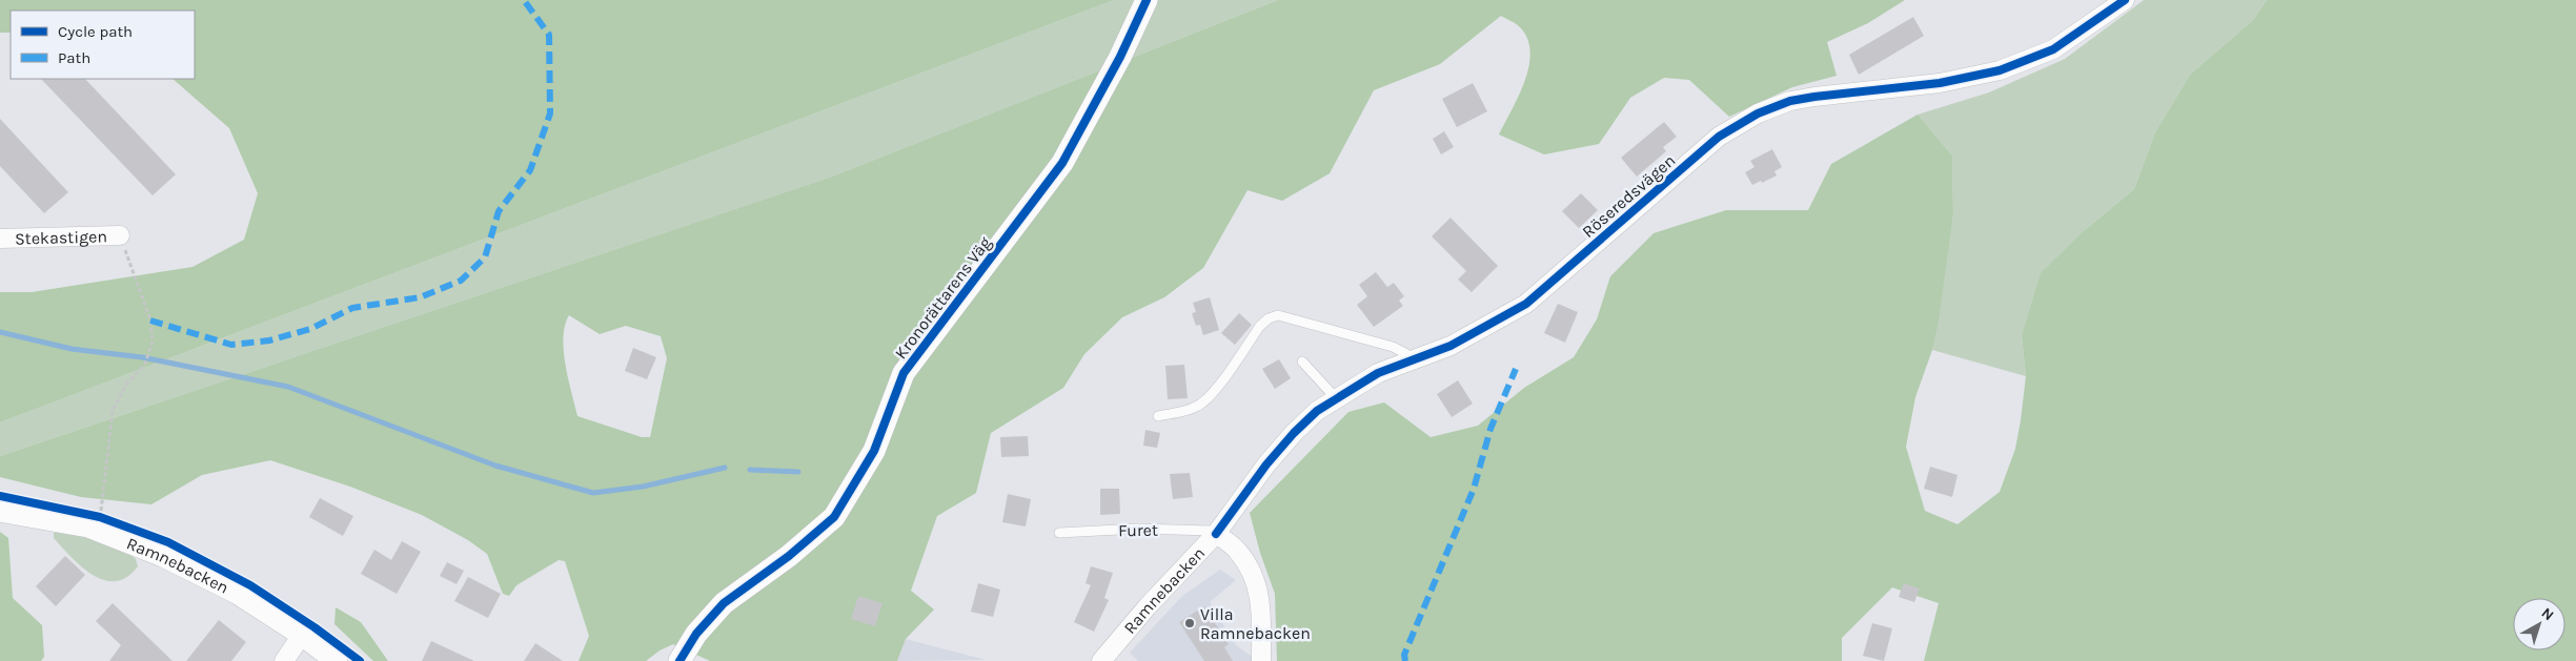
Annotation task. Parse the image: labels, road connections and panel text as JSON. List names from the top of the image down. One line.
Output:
{"streets":{"street":["Röseredsvägen","Stekastigen","Kronorättarens Väg","Ramnebacken"],"lane":["Furet"]},"crossings":[["Röseredsvägen","Furet"],["Röseredsvägen","Ramnebacken"],["Furet","Ramnebacken"]],"places":["Villa Ramnebacken"],"legend":["Cycle path","Path"],"north":"top right"}
